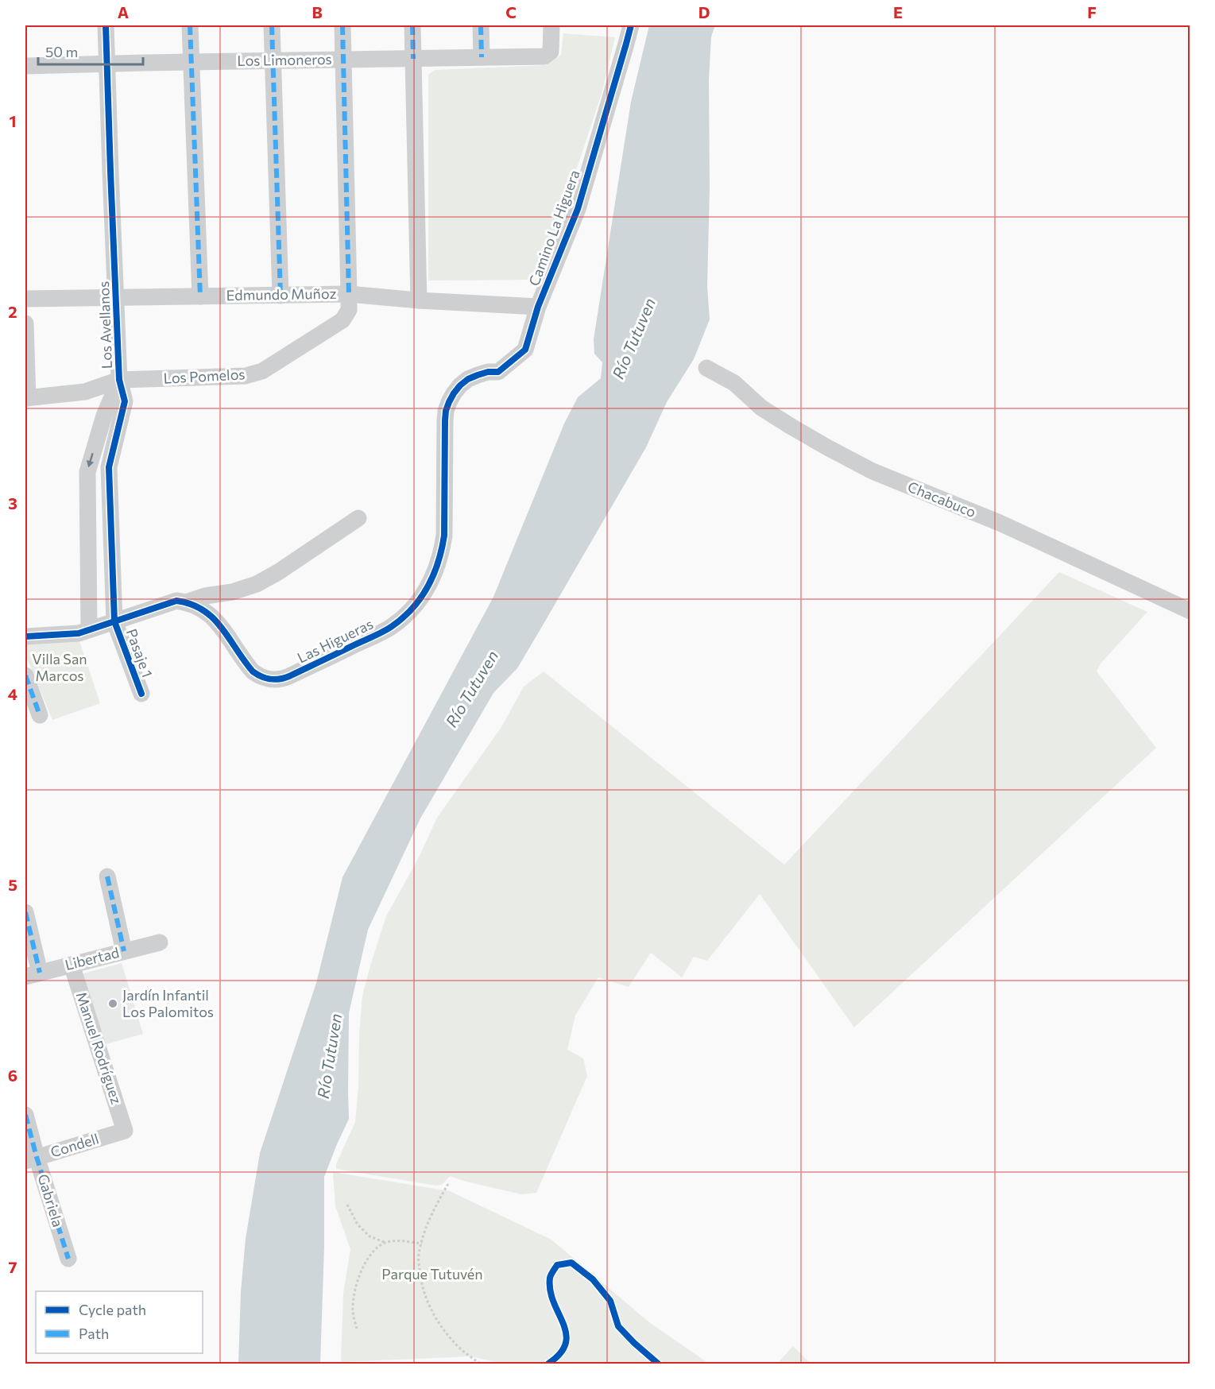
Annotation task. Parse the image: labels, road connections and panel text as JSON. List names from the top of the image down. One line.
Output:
{"streets":{"street":["Los Limoneros","Camino La Higuera","Edmundo Muñoz","Los Avellanos","Los Pomelos","Chacabuco","Las Higueras","Pasaje 1","Libertad","Manuel Rodríguez","Condell","Gabriela"]},"crossings":[["Los Limoneros","Los Avellanos"],["Los Limoneros","Los Pomelos"],["Camino La Higuera","Edmundo Muñoz"],["Camino La Higuera","Las Higueras"],["Edmundo Muñoz","Los Avellanos"],["Edmundo Muñoz","Los Pomelos"],["Los Avellanos","Los Pomelos"],["Los Avellanos","Pasaje 1"],["Libertad","Manuel Rodríguez"],["Manuel Rodríguez","Condell"],["Condell","Gabriela"]],"water":["Río Tutuven"],"parks":["Villa San Marcos","Parque Tutuvén"],"places":["Jardín Infantil Los Palomitos"],"legend":["Cycle path","Path"],"scale_bar":"50 m","grid":{"columns":["A","B","C","D","E","F"],"rows":["1","2","3","4","5","6","7"]}}
